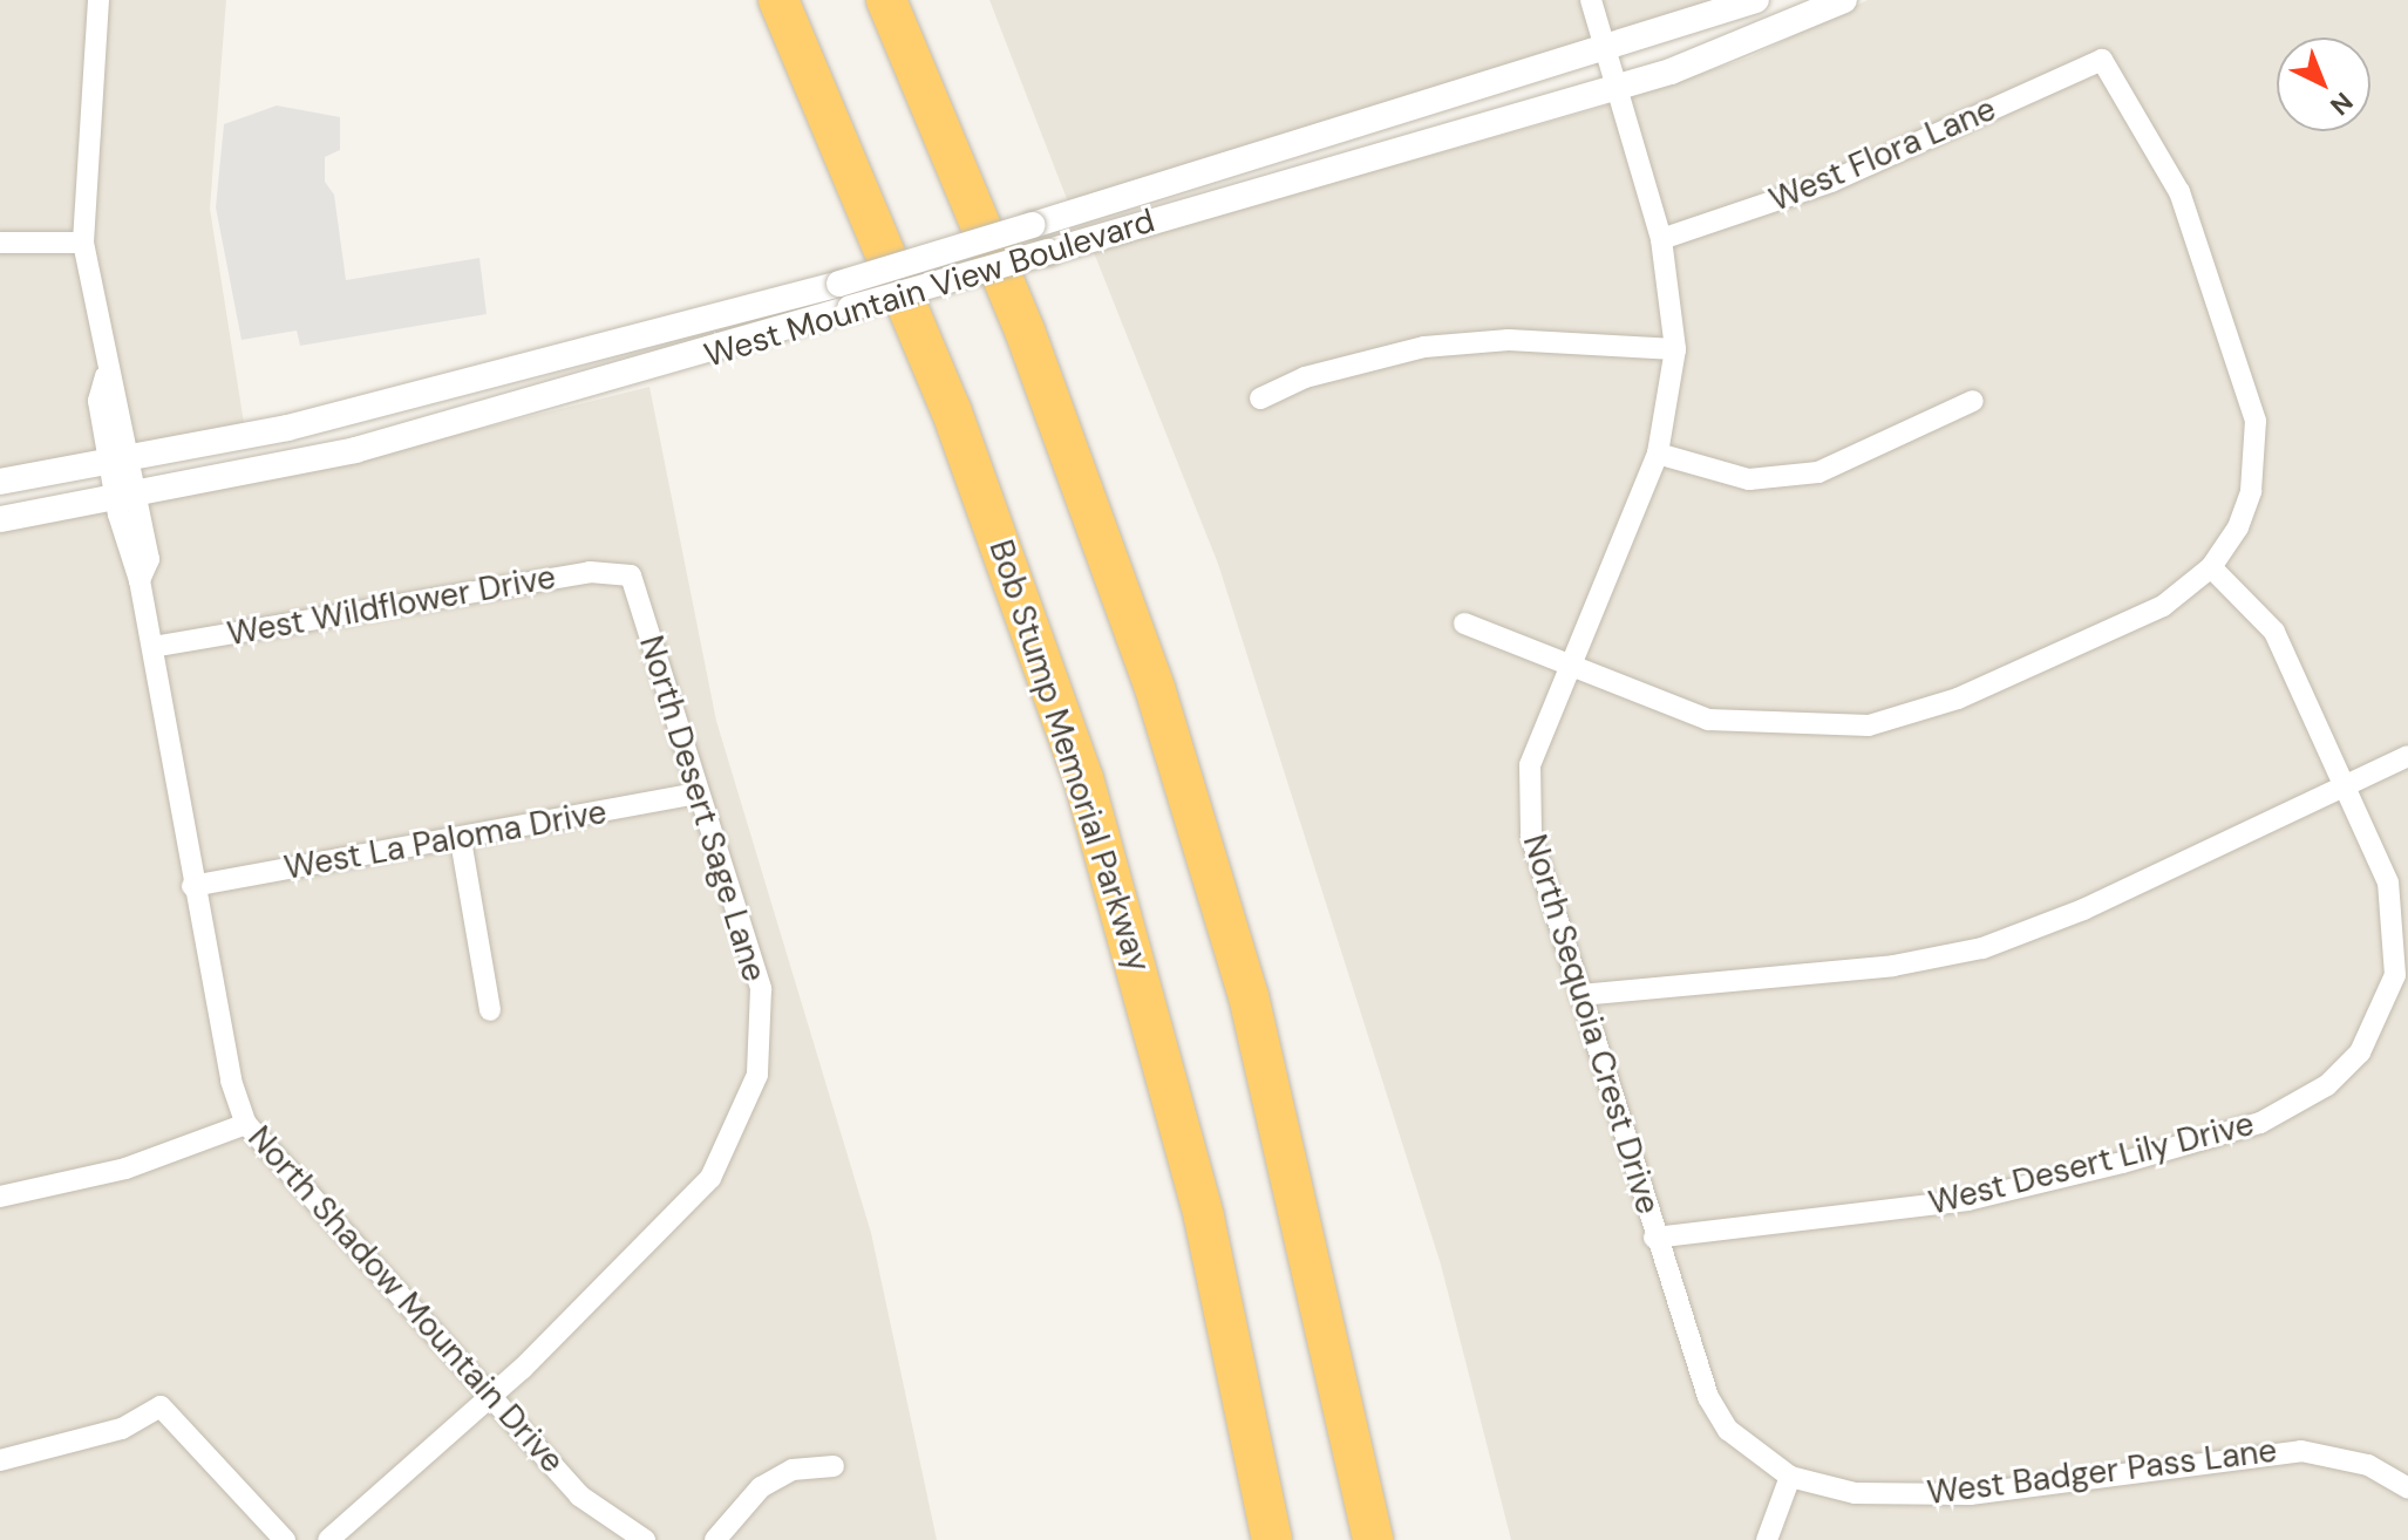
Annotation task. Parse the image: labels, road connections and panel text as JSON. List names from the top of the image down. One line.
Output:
{"streets":{"highway":["Bob Stump Memorial Parkway"],"street":["West Flora Lane","West Mountain View Boulevard","West Wildflower Drive","North Desert Sage Lane","West La Paloma Drive","North Sequoia Crest Drive","West Desert Lily Drive","North Shadow Mountain Drive","West Badger Pass Lane"]},"crossings":[["West Flora Lane","North Sequoia Crest Drive"],["West Mountain View Boulevard","North Sequoia Crest Drive"],["West Mountain View Boulevard","North Shadow Mountain Drive"],["West Wildflower Drive","North Desert Sage Lane"],["West Wildflower Drive","North Shadow Mountain Drive"],["North Desert Sage Lane","West La Paloma Drive"],["North Desert Sage Lane","North Shadow Mountain Drive"],["West La Paloma Drive","North Shadow Mountain Drive"],["North Sequoia Crest Drive","West Desert Lily Drive"],["North Sequoia Crest Drive","West Badger Pass Lane"]],"north":"bottom right"}
